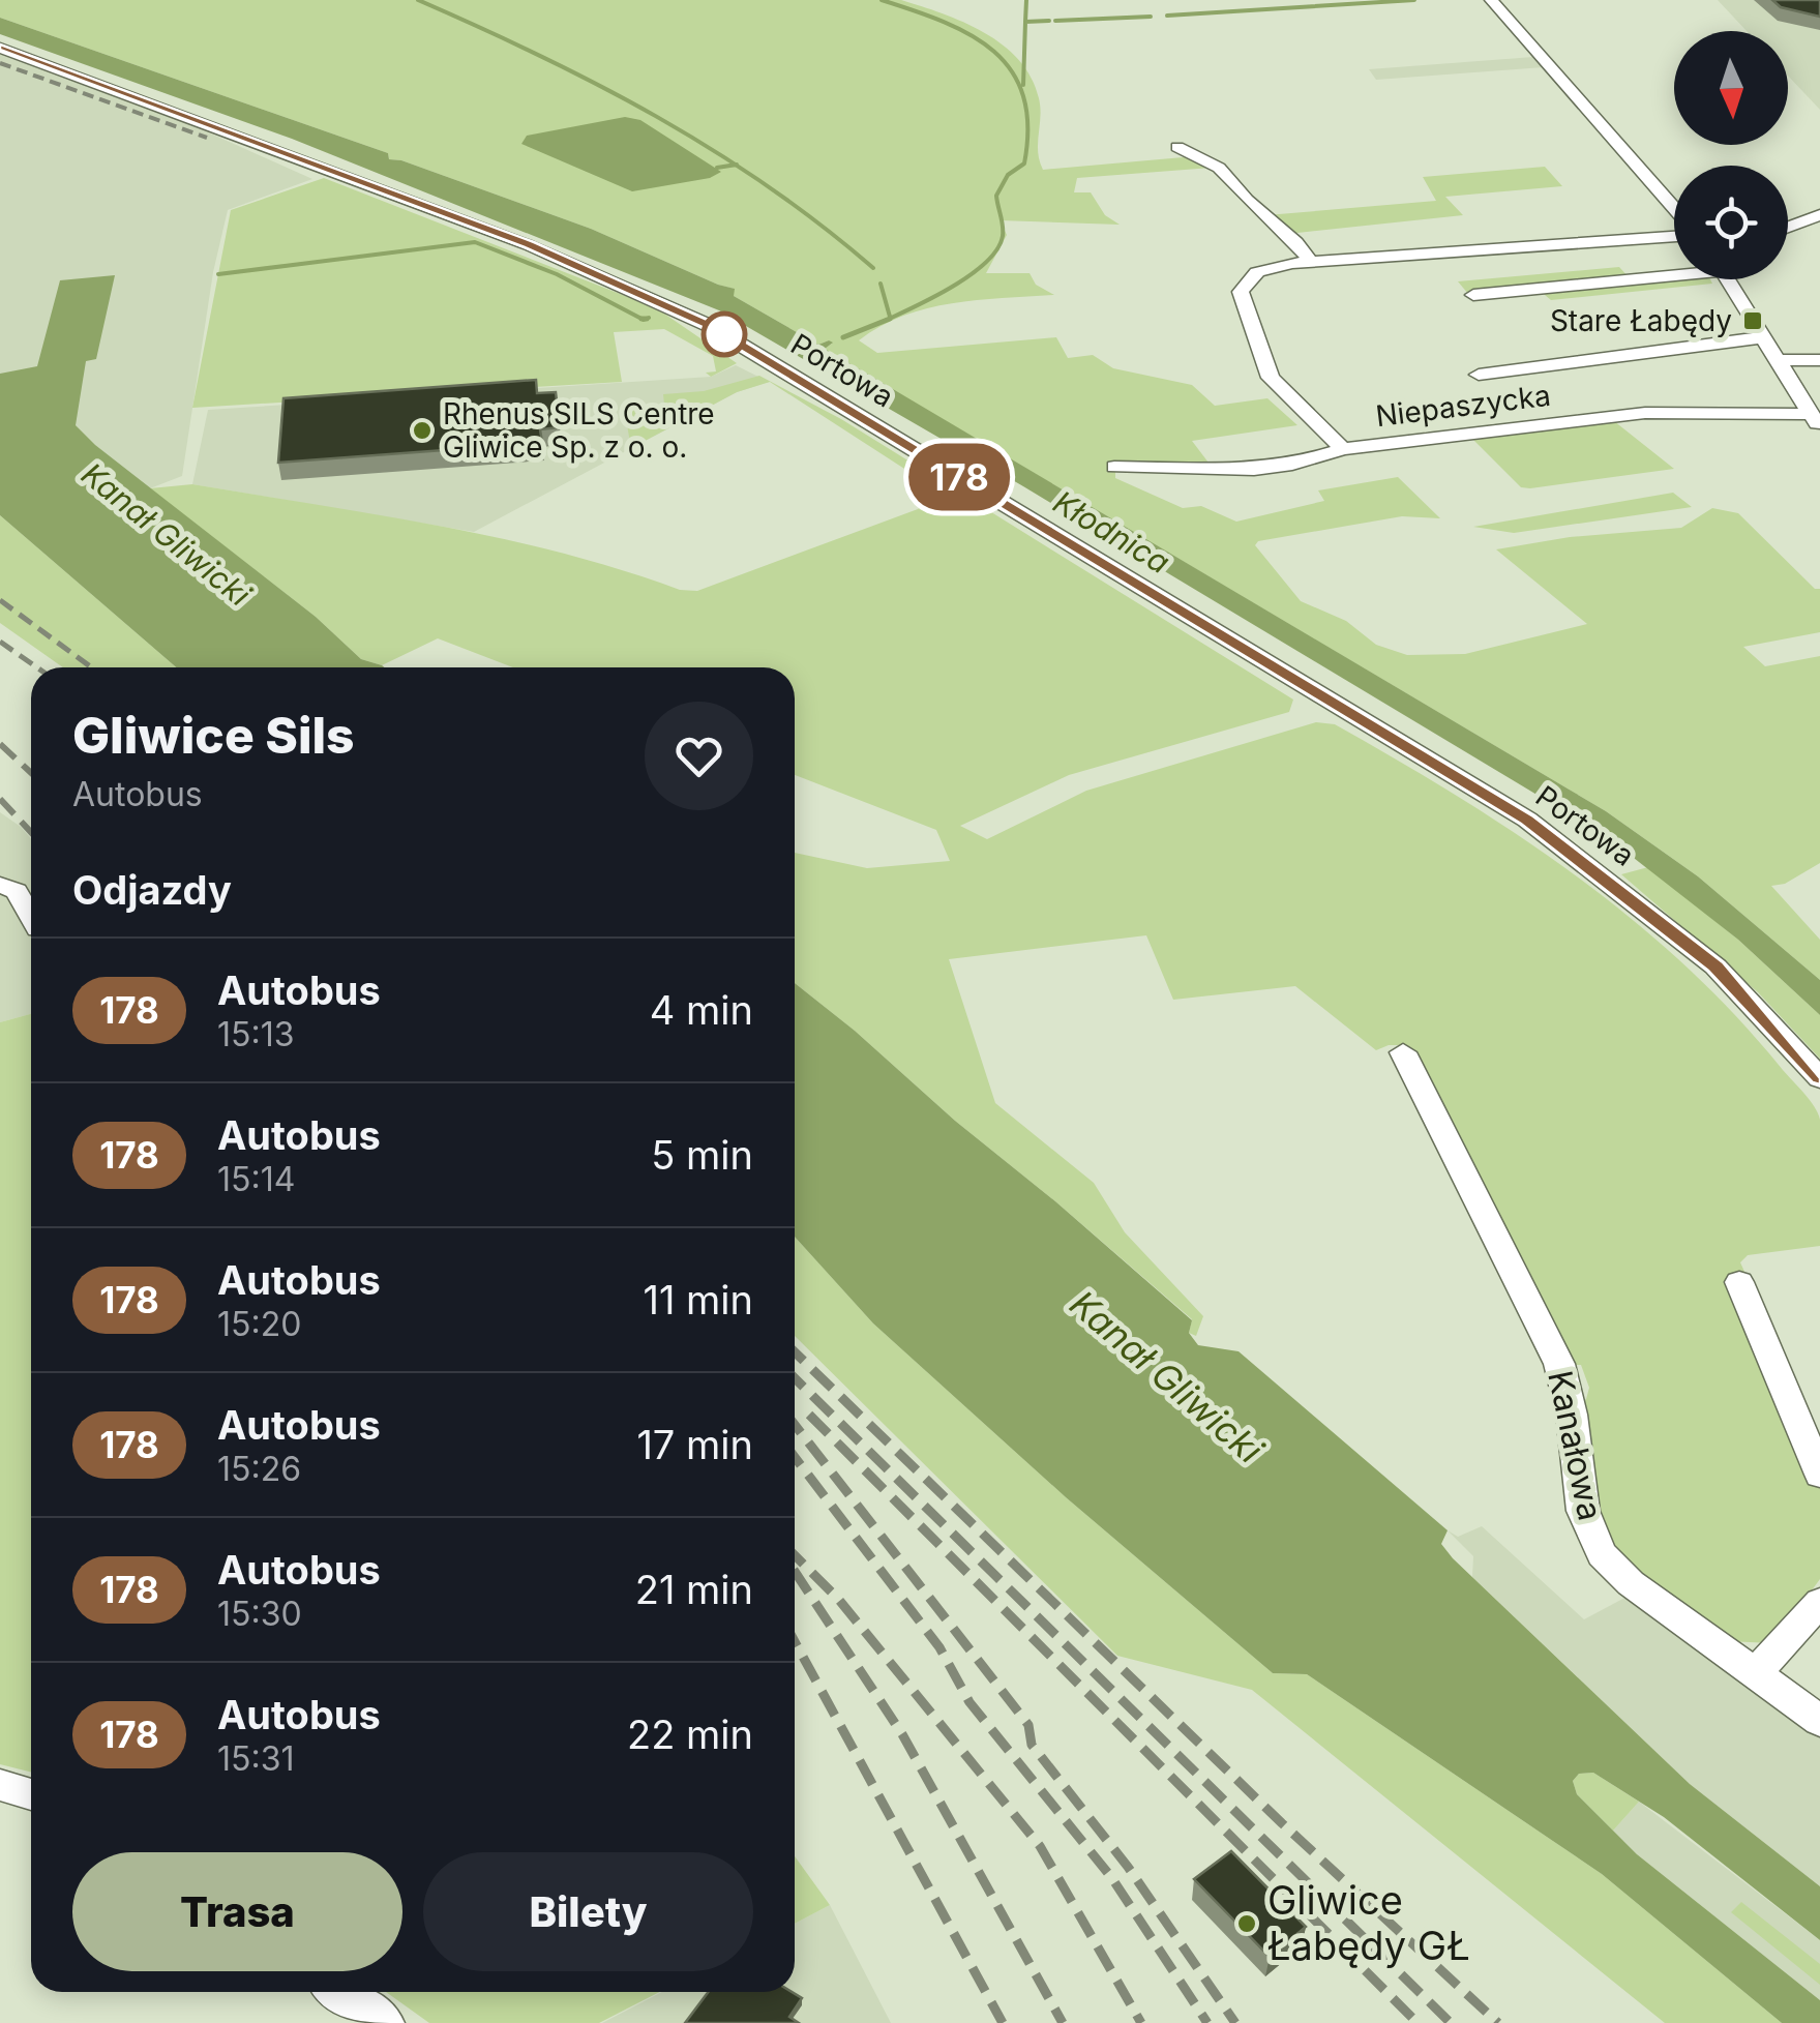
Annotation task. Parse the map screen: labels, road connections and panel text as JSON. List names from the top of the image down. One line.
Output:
{"streets":{"street":["Portowa","Niepaszycka","Kanałowa"]},"water":["Kłodnica","Kanał Gliwicki"],"places":{"transit":["Stare Łabędy"],"other":["Rhenus SILS Centre Gliwice Sp. z o. o.","Gliwice Łabędy GŁ"]},"lines":["bus line 178"],"north":"bottom","page":{"on_map":"178","heading":[["Gliwice Sils","Autobus"],"Odjazdy"],"list":[{"mark":"178","name":"Autobus","note":"15:13","value":"4 min"},{"mark":"178","name":"Autobus","note":"15:14","value":"5 min"},{"mark":"178","name":"Autobus","note":"15:20","value":"11 min"},{"mark":"178","name":"Autobus","note":"15:26","value":"17 min"},{"mark":"178","name":"Autobus","note":"15:30","value":"21 min"},{"mark":"178","name":"Autobus","note":"15:31","value":"22 min"}],"buttons":["Trasa","Bilety"]}}
